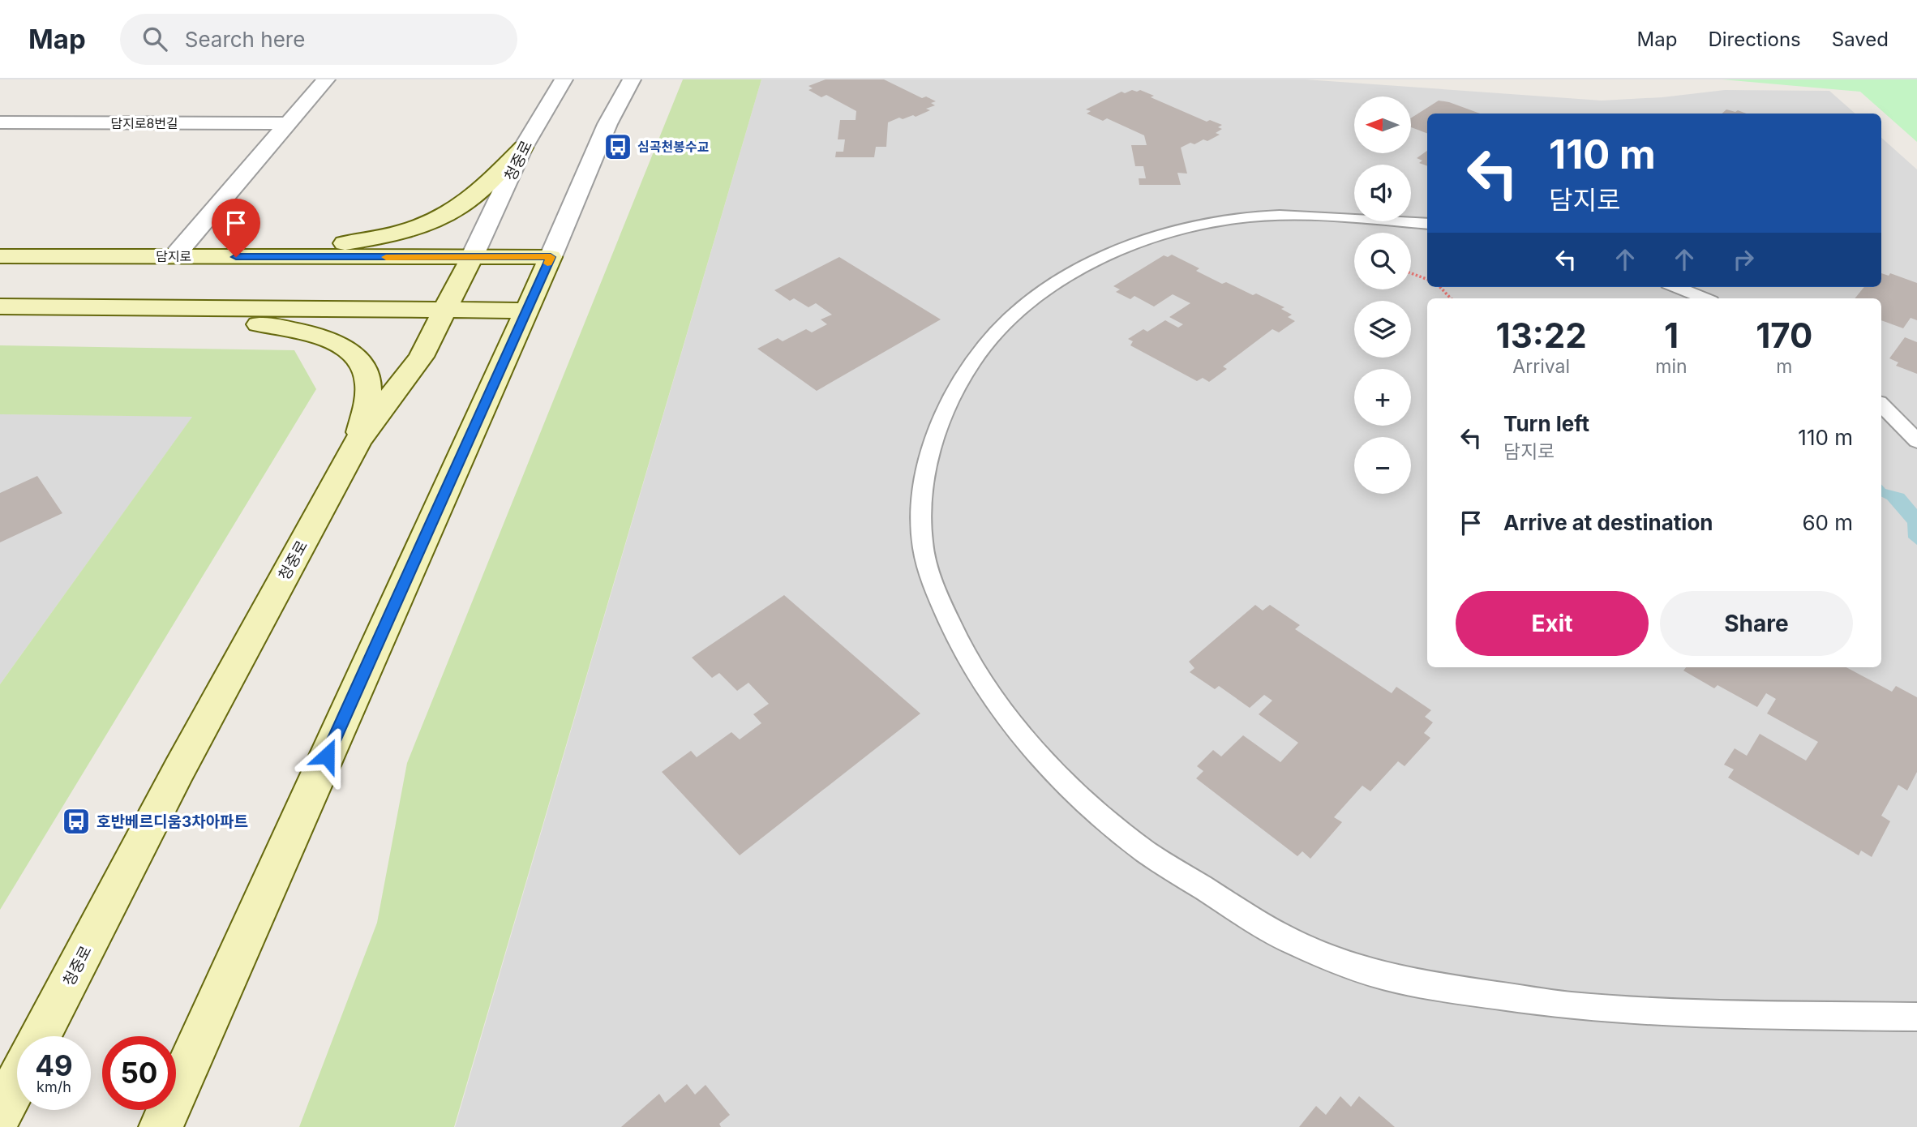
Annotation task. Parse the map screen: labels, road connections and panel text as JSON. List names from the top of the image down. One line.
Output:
{"streets":{"main road":["청중로","담지로"],"street":["담지로8번길"]},"crossings":[["청중로","담지로"]],"places":{"bus stop":["심곡천봉수교","호반베르디움3차아파트"]},"north":"left","page":{"header":"Map","search":"Search here","nav":["Map","Directions","Saved"],"map_buttons":["+","−"],"turn":["110 m","담지로"],"eta":["13:22","Arrival","1","min","170","m"],"list":[{"name":"Turn left","note":"담지로","value":"110 m"},{"name":"Arrive at destination","value":"60 m"}],"buttons":["Exit","Share"],"speed":"49 km/h","limit":"50"}}
